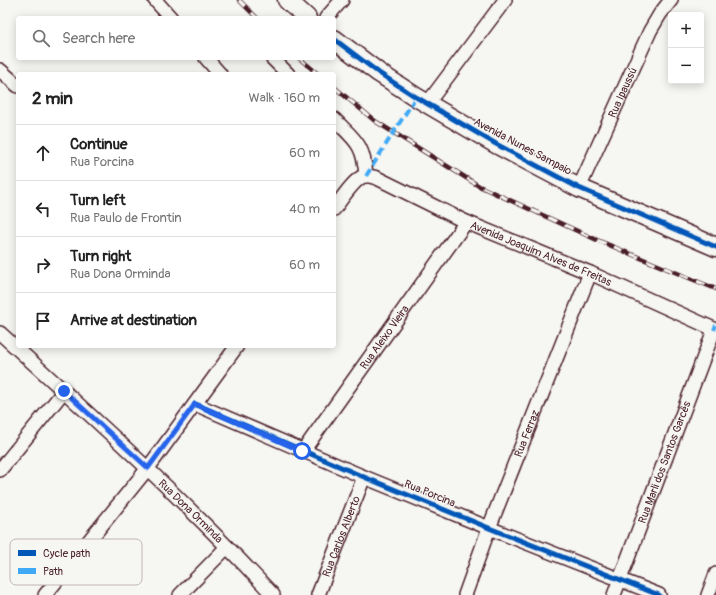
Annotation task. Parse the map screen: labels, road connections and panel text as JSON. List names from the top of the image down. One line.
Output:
{"streets":{"street":["Rua Ipaussú","Avenida Nunes Sampaio","Avenida Joaquim Alves de Freitas","Rua Aleixo Vieira","Rua Ferraz","Rua Marli dos Santos Garcês","Rua Porcina","Rua Dona Orminda","Rua Carlos Alberto"]},"crossings":[["Rua Ipaussú","Avenida Nunes Sampaio"],["Avenida Joaquim Alves de Freitas","Rua Aleixo Vieira"],["Avenida Joaquim Alves de Freitas","Rua Ferraz"],["Avenida Joaquim Alves de Freitas","Rua Marli dos Santos Garcês"],["Rua Aleixo Vieira","Rua Porcina"],["Rua Ferraz","Rua Porcina"],["Rua Marli dos Santos Garcês","Rua Porcina"],["Rua Porcina","Rua Carlos Alberto"]],"legend":["Cycle path","Path"],"page":{"map_buttons":["+","−"],"search":"Search here","heading":["2 min","Walk · 160 m"],"list":[["Continue","Rua Porcina","60 m"],["Turn left","Rua Paulo de Frontin","40 m"],["Turn right","Rua Dona Orminda","60 m"],"Arrive at destination"]}}
